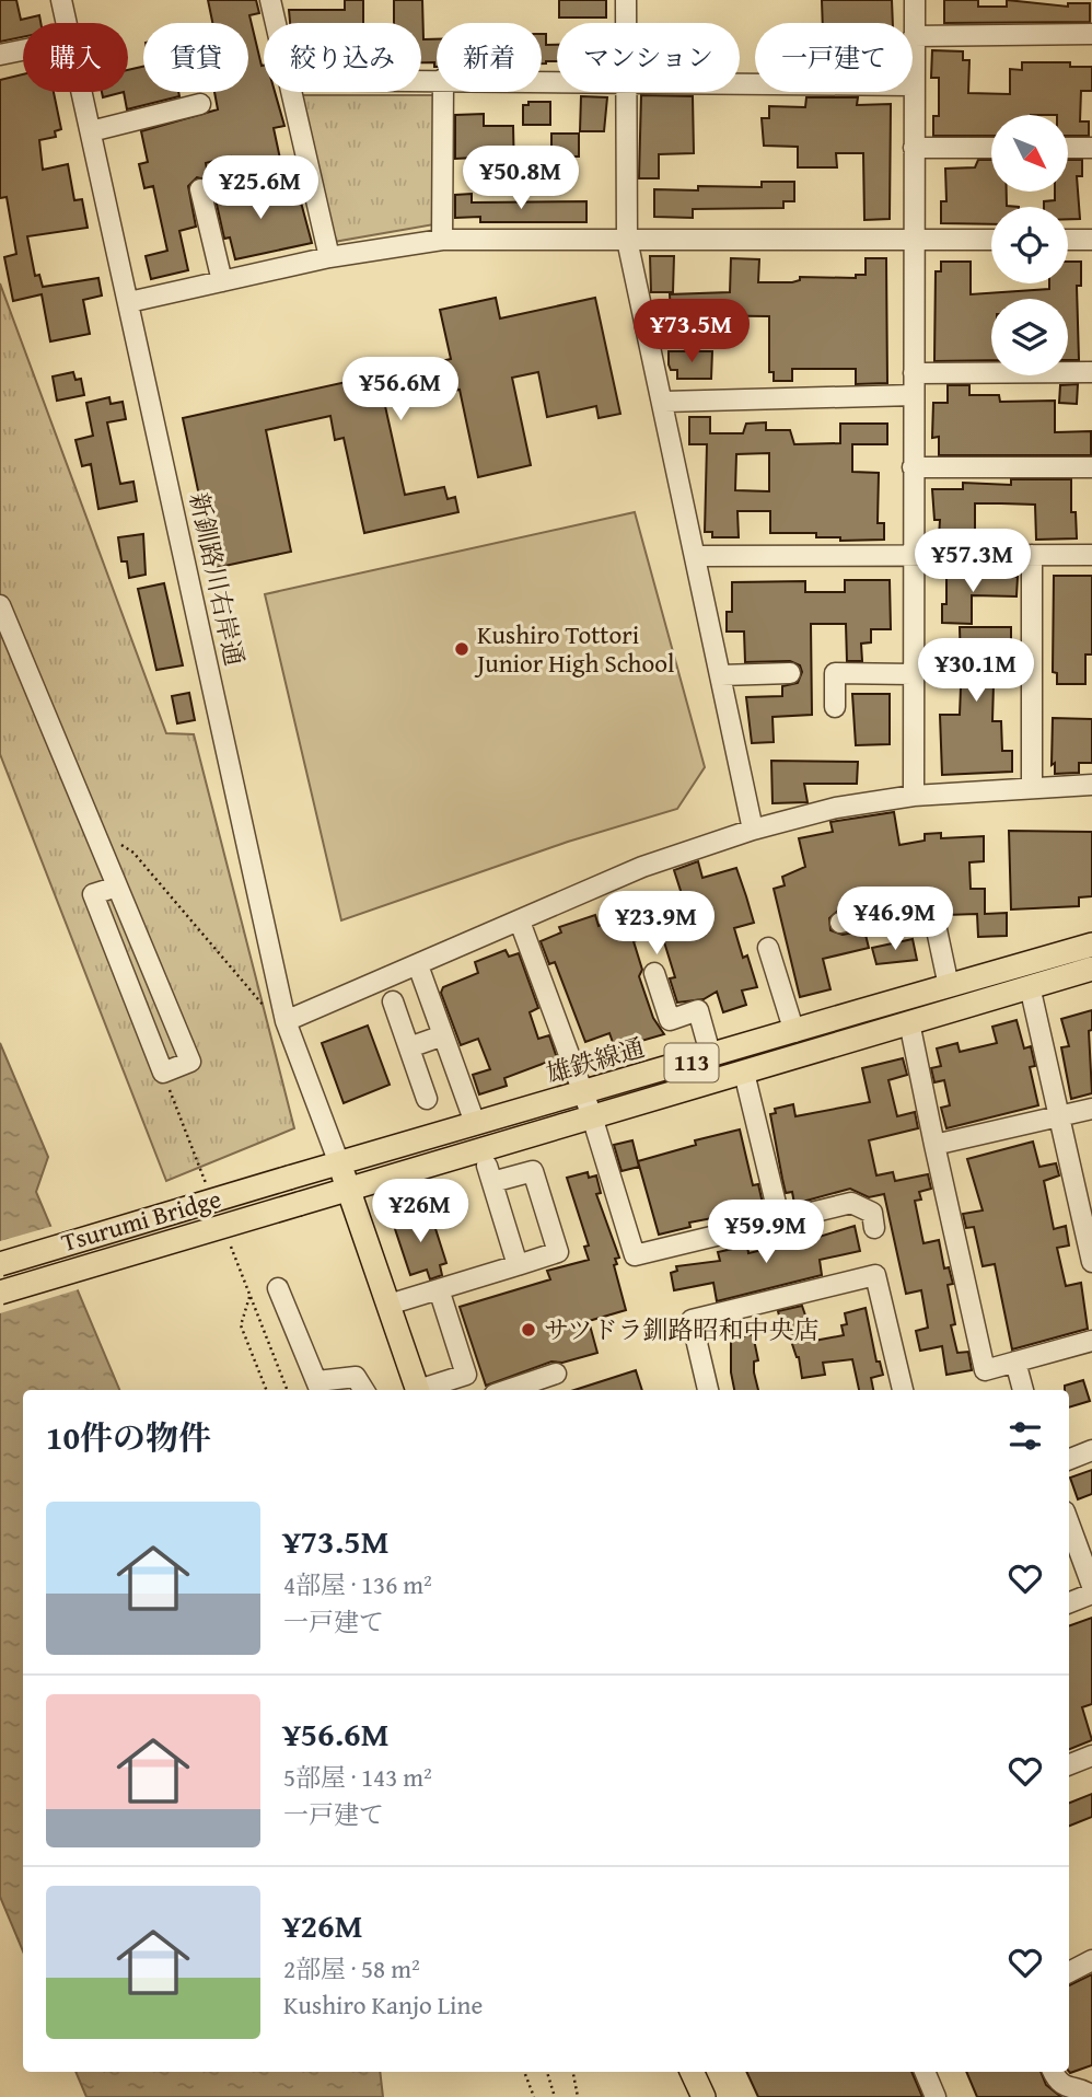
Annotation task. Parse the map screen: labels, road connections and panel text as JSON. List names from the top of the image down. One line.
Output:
{"streets":{"main road":["雄鉄線通","113","Tsurumi Bridge"],"street":["新釧路川右岸通"]},"crossings":[["新釧路川右岸通","雄鉄線通"],["雄鉄線通","Tsurumi Bridge"],["113","Tsurumi Bridge"]],"places":["Kushiro Tottori Junior High School","サツドラ釧路昭和中央店"],"north":"bottom right","page":{"chip":["購入","賃貸","絞り込み","新着","マンション","一戸建て"],"price":["¥50.8M","¥25.6M","¥73.5M","¥56.6M","¥57.3M","¥30.1M","¥46.9M","¥23.9M","¥26M","¥59.9M"],"heading":"10件の物件","list":[{"name":"¥73.5M","note":"4部屋 · 136 m² · 一戸建て"},{"name":"¥56.6M","note":"5部屋 · 143 m² · 一戸建て"},{"name":"¥26M","note":"2部屋 · 58 m² · Kushiro Kanjo Line"}]}}
